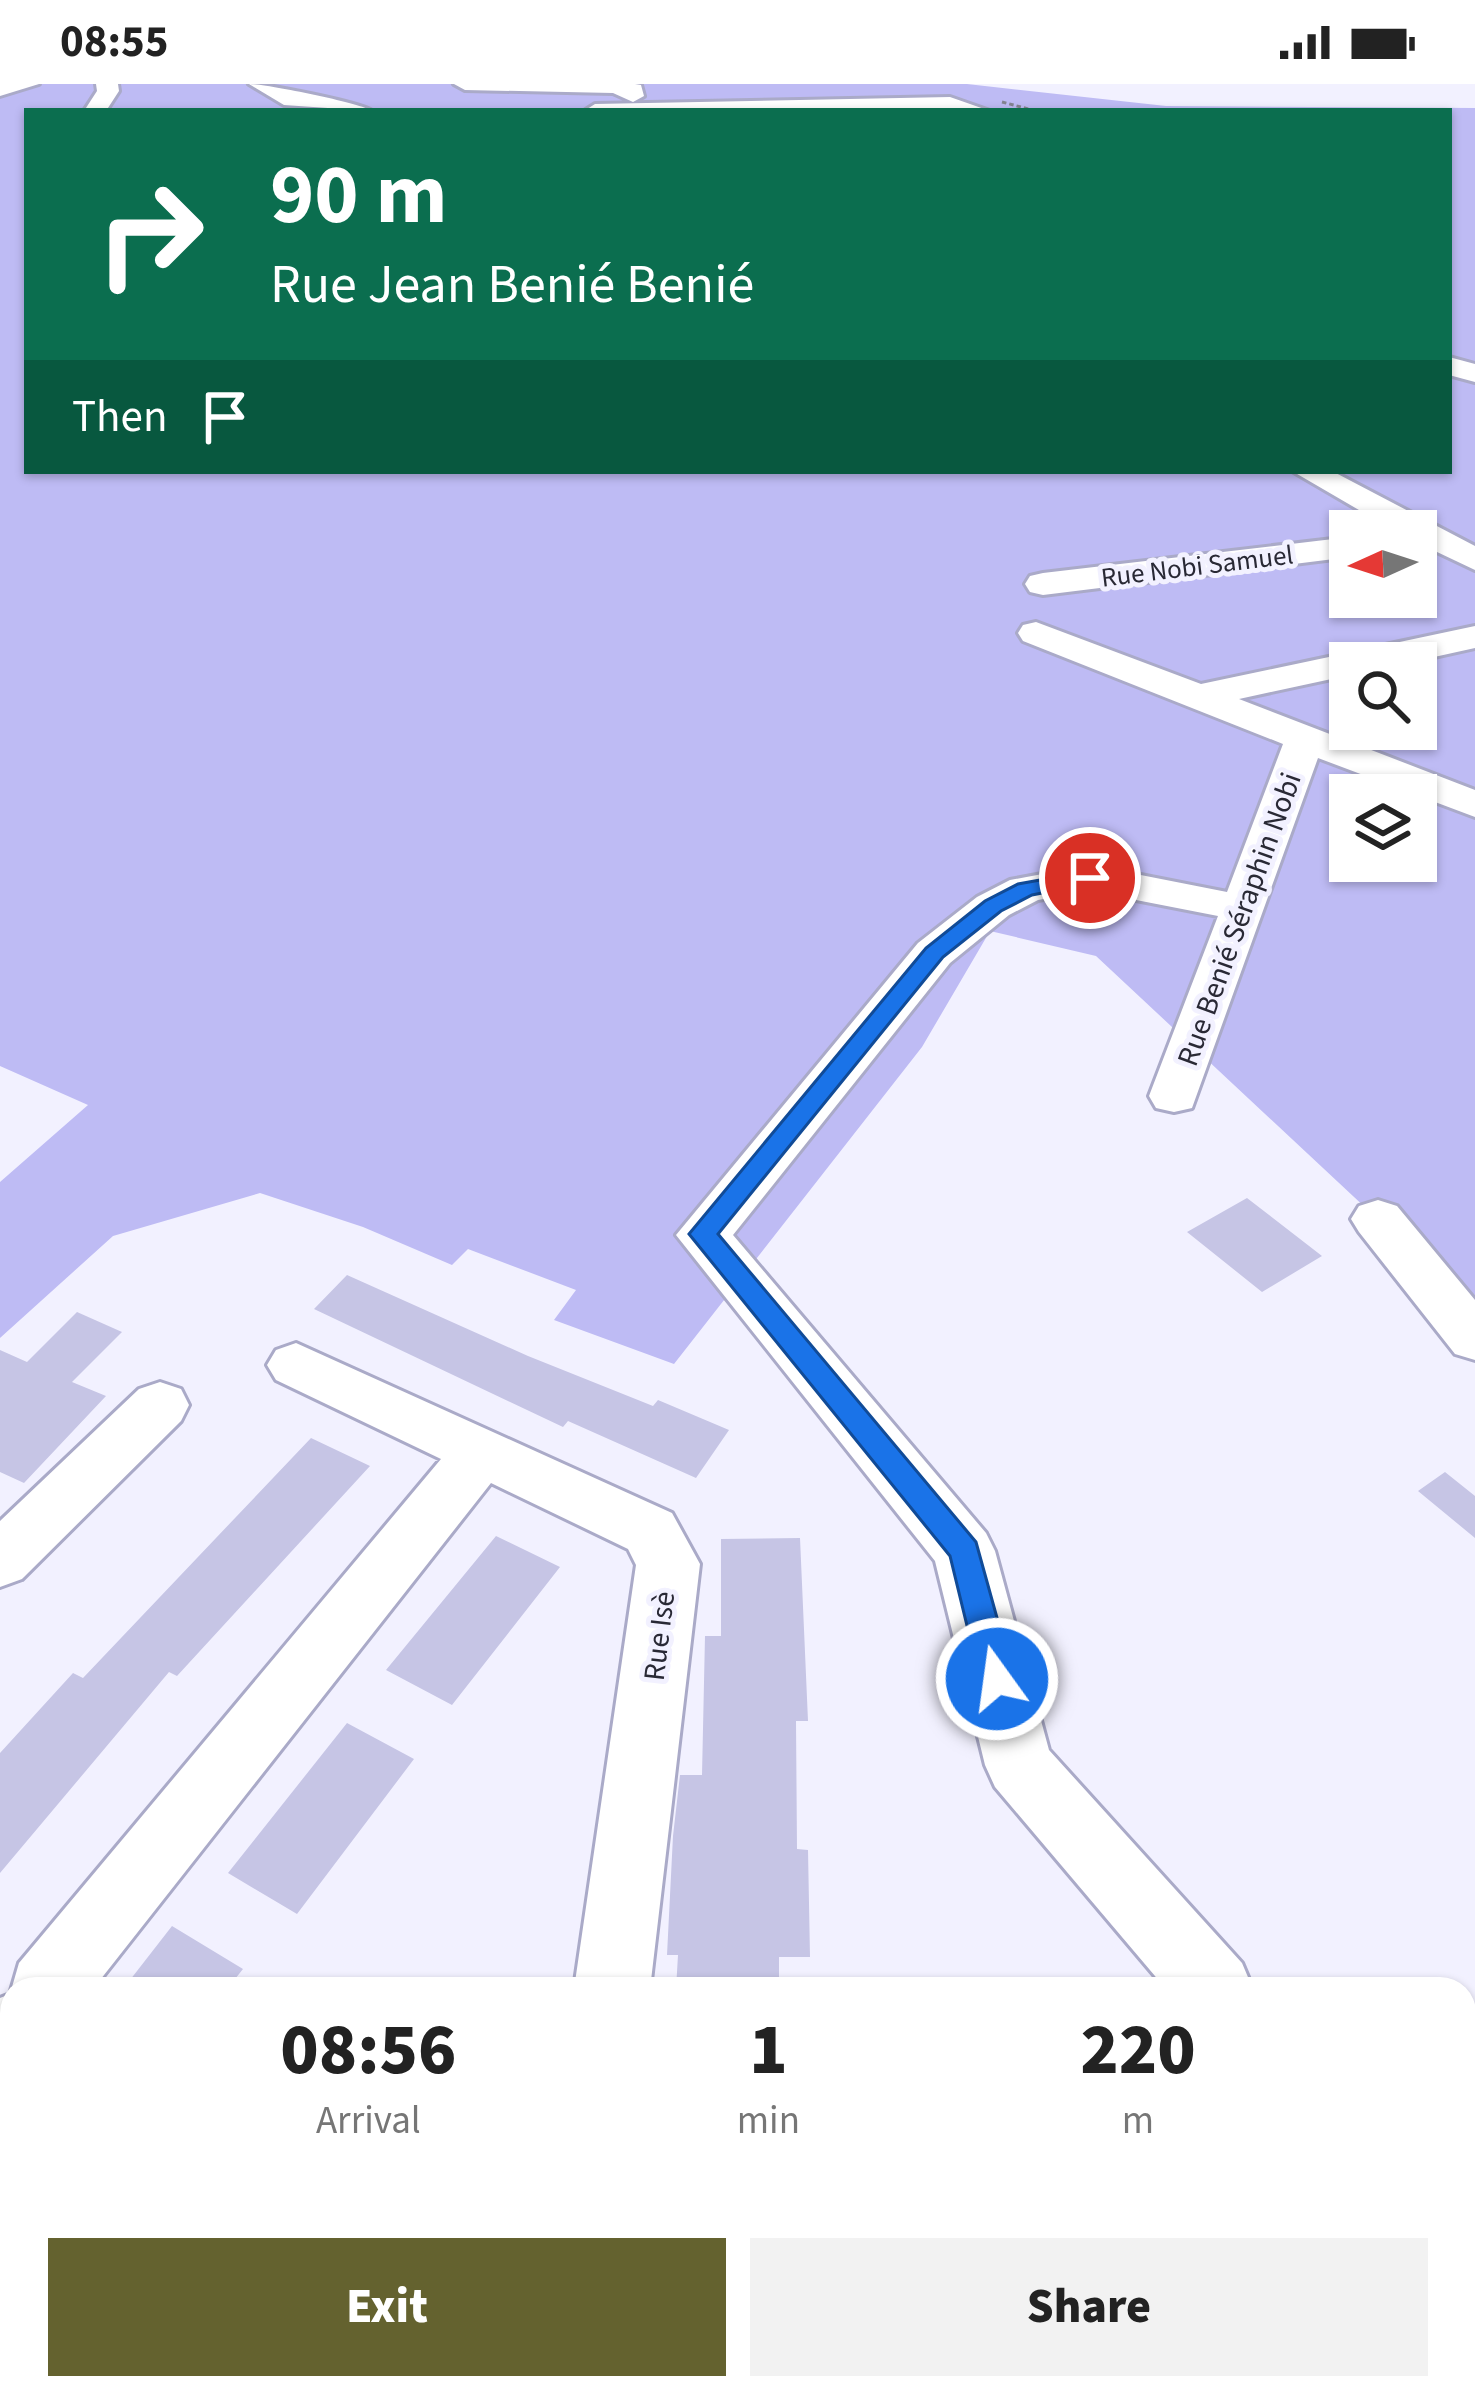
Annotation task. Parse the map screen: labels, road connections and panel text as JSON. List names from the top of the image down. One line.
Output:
{"streets":{"street":["Rue Nobi Samuel","Rue Benié Séraphin Nobi","Rue Isè"]},"north":"left","page":{"status":"08:55","turn":["90 m","Rue Jean Benié Benié"],"then":"Then","eta":["08:56","Arrival","1","min","220","m"],"buttons":["Exit","Share"]}}
